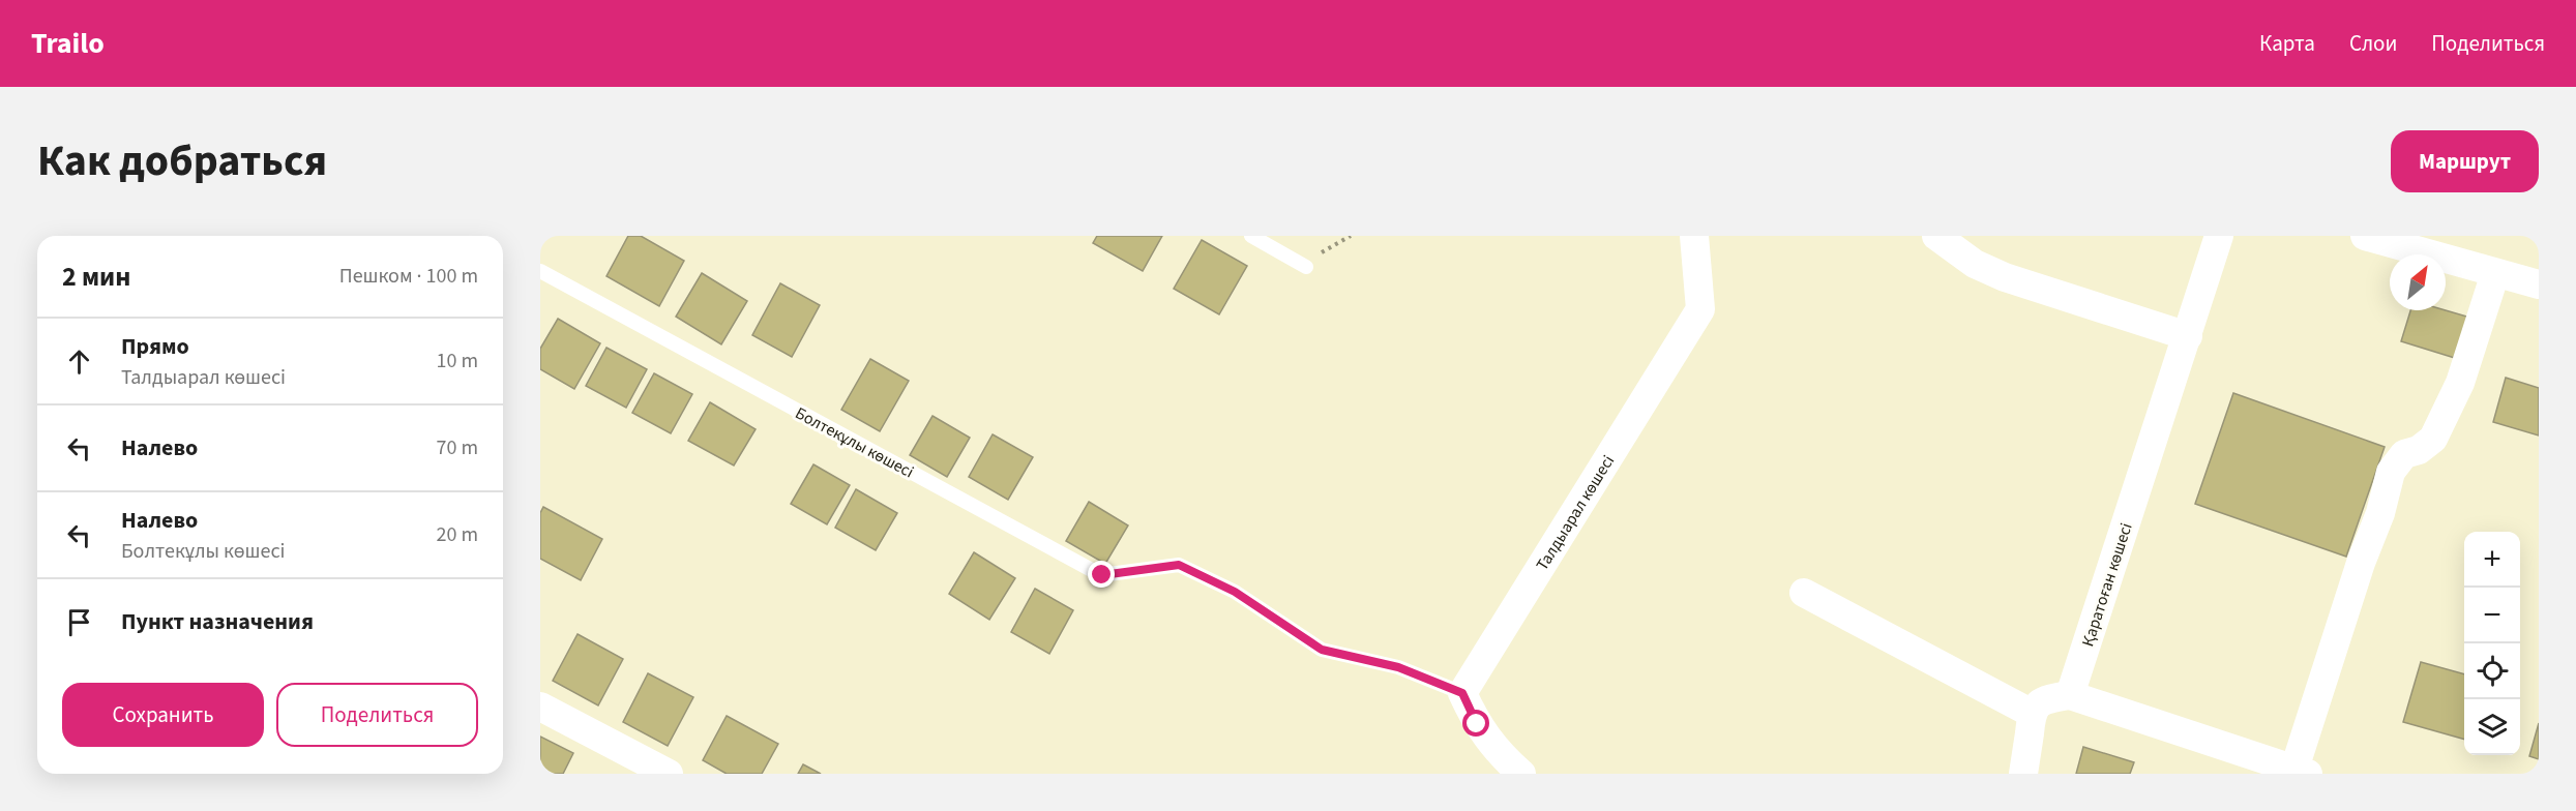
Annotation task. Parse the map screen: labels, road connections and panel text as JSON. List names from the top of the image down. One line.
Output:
{"streets":{"street":["Талдыарал көшесі","Қаратоған көшесі"],"lane":["Болтекұлы көшесі"]},"crossings":[["Болтекұлы көшесі","Талдыарал көшесі"]],"north":"top right","page":{"header":"Trailo","nav":["Карта","Слои","Поделиться"],"title":"Как добраться","buttons":["Маршрут",["Сохранить","Поделиться"]],"heading":["2 мин","Пешком · 100 m"],"list":[["Прямо","Талдыарал көшесі","10 m"],["Налево","70 m"],["Налево","Болтекұлы көшесі","20 m"],"Пункт назначения"],"map_buttons":["+","−"]}}
